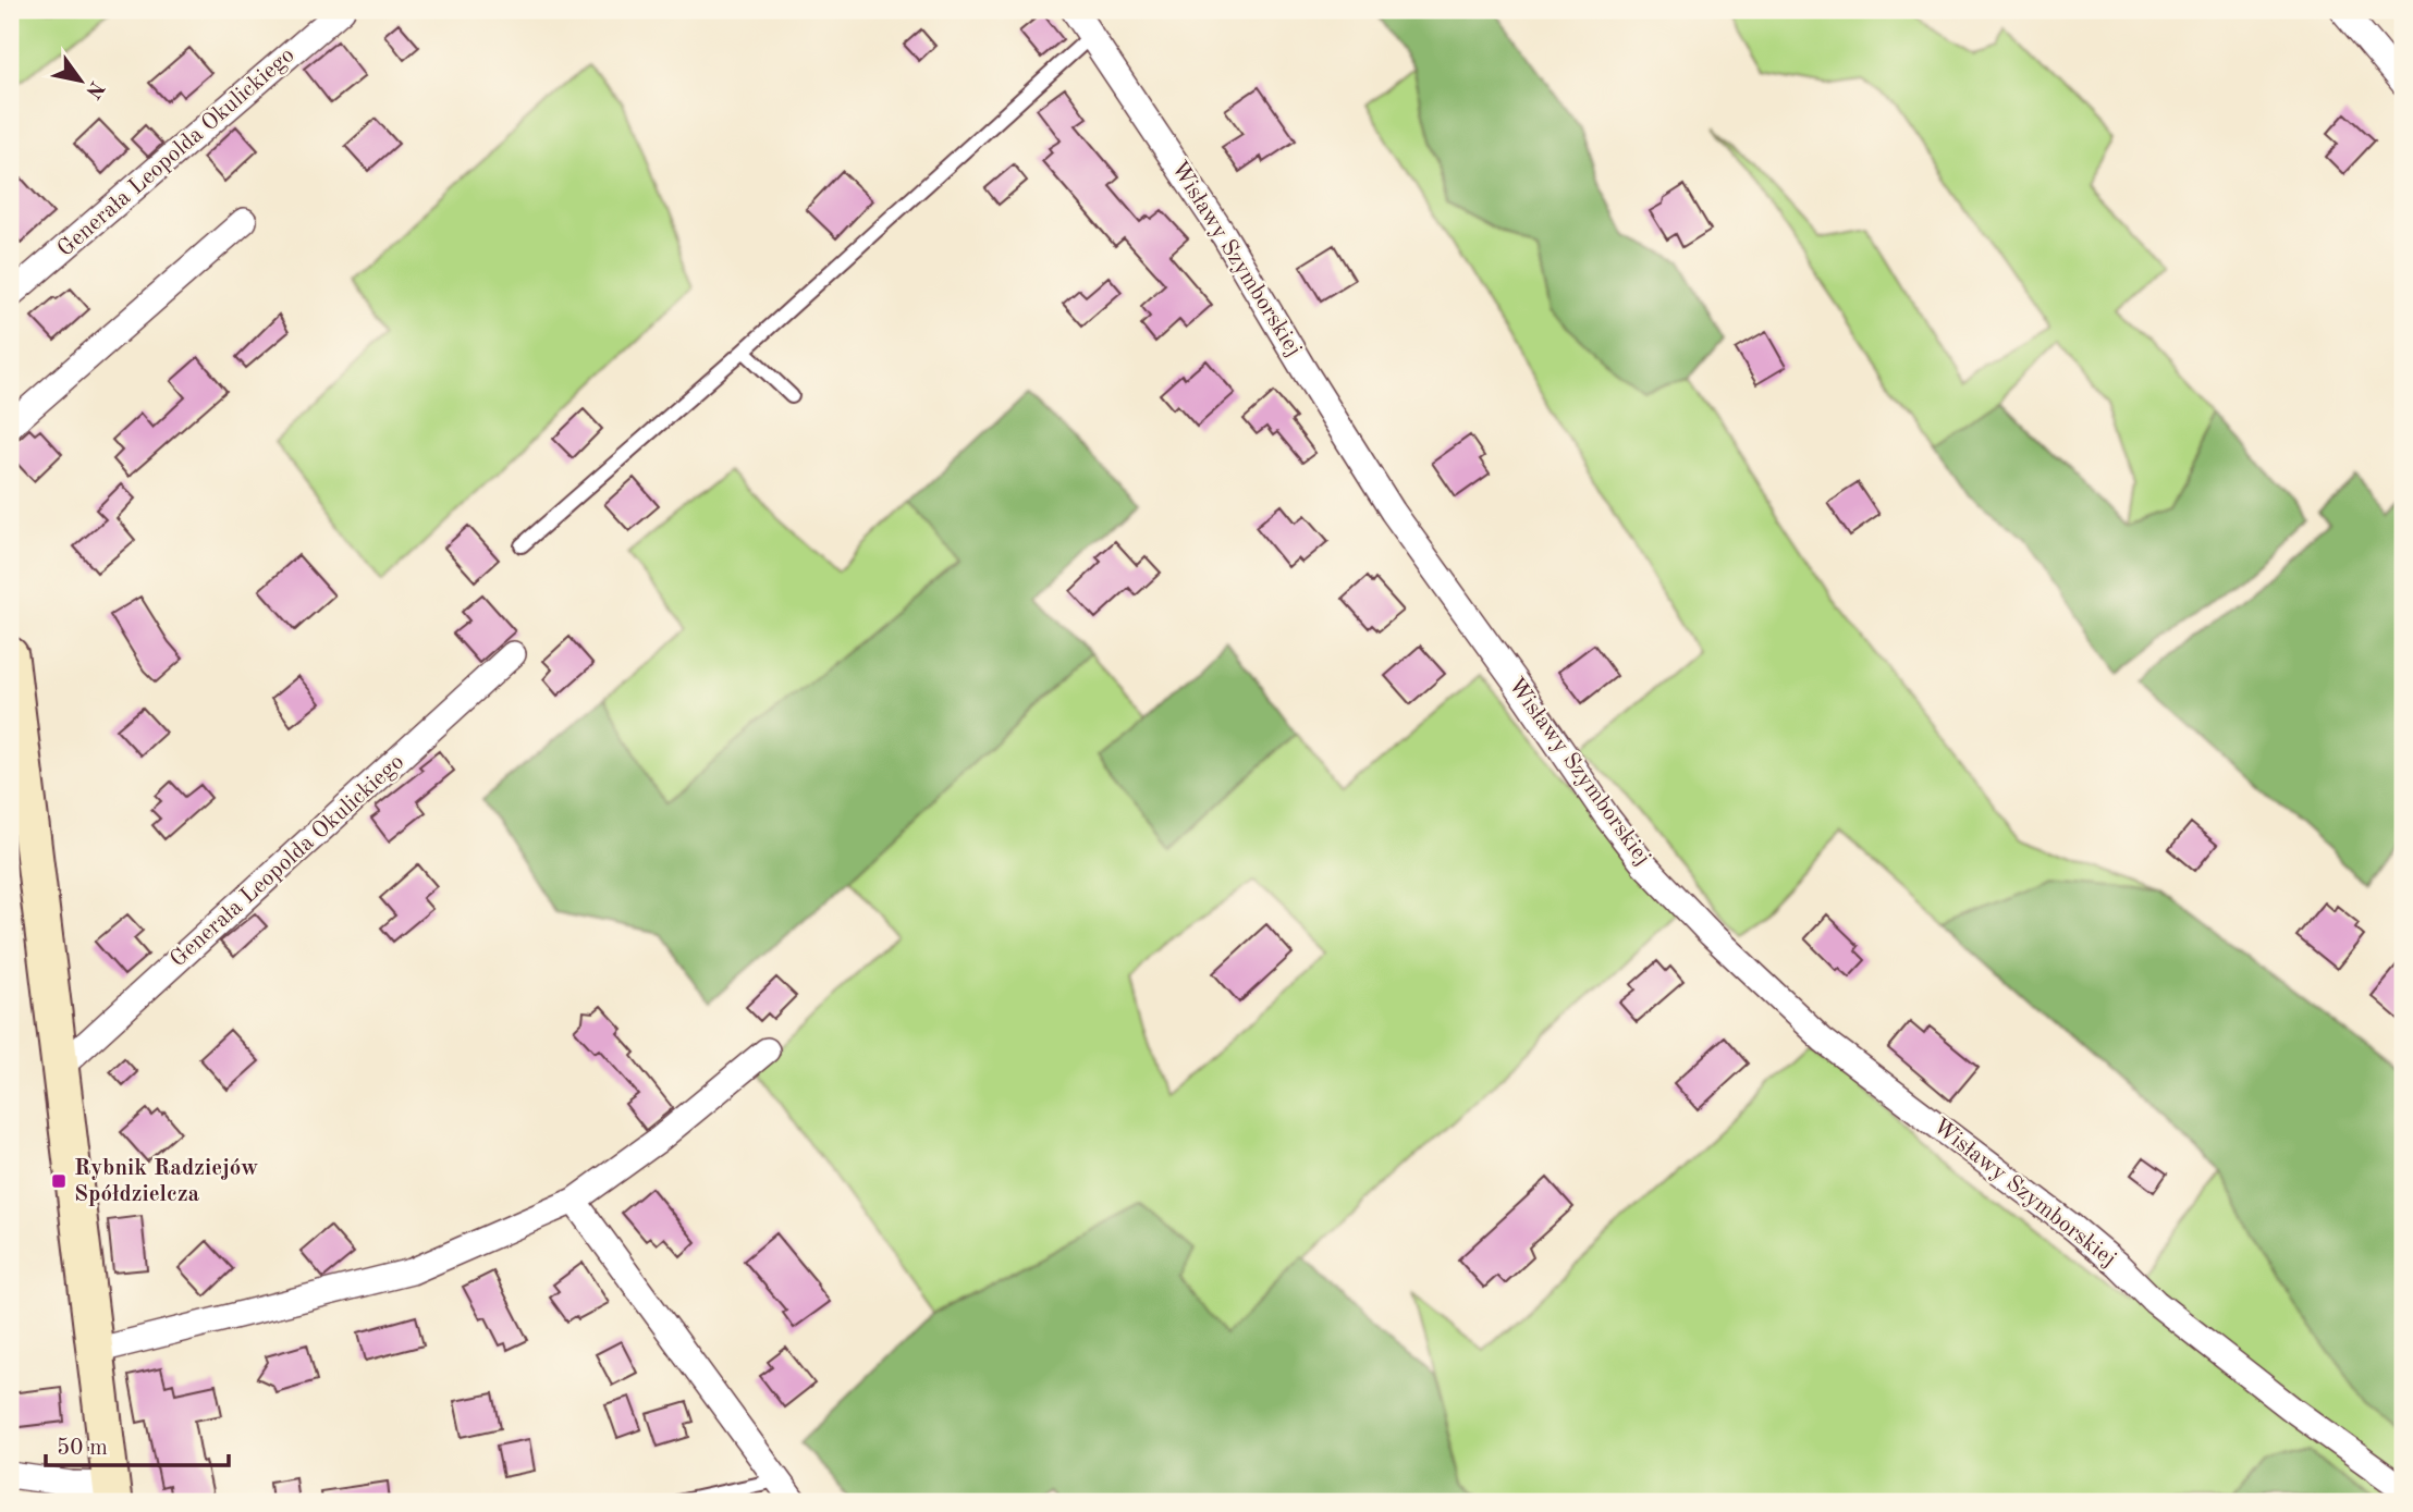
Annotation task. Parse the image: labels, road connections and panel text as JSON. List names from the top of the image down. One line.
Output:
{"streets":{"street":["Generała Leopolda Okulickiego","Wisławy Szymborskiej"]},"places":{"transit":["Rybnik Radziejów Spółdzielcza"]},"scale_bar":"50 m","north":"bottom right"}
